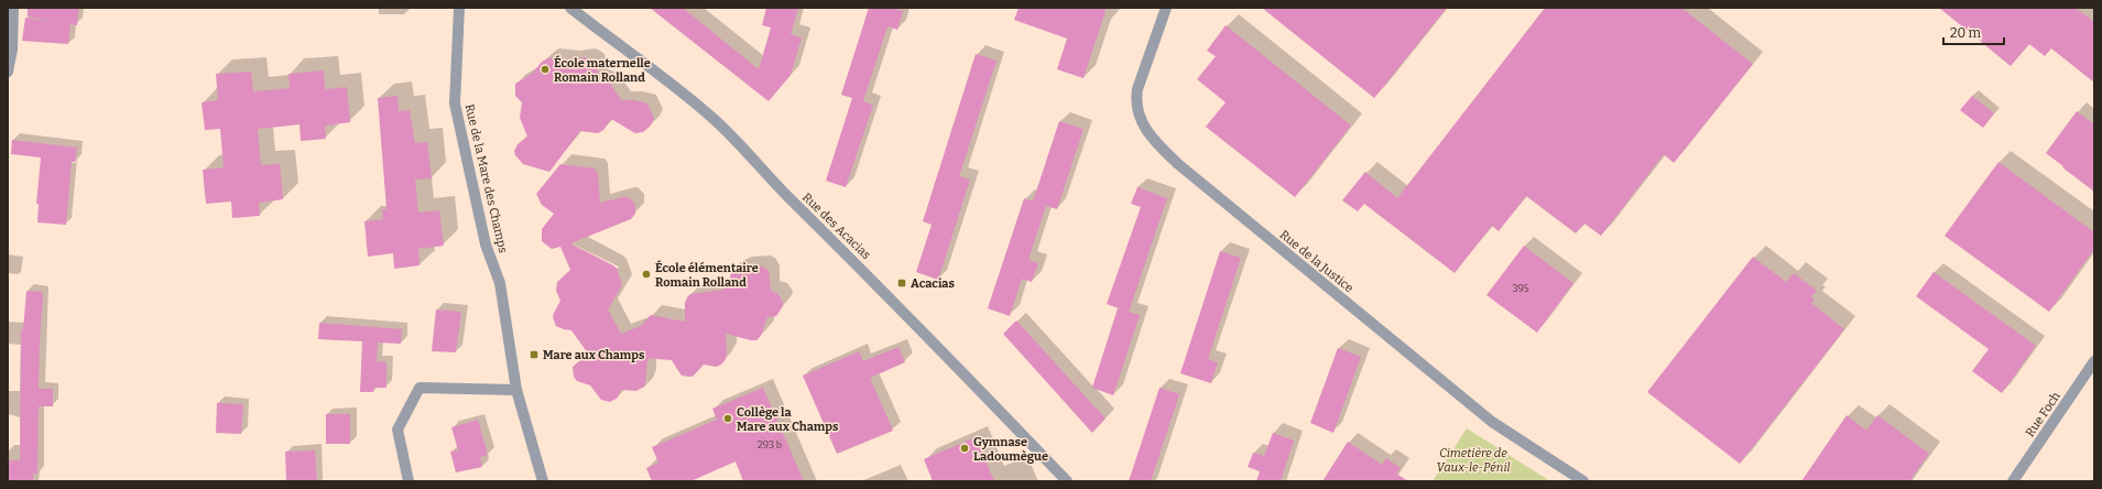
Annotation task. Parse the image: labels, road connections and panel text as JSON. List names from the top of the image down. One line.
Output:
{"streets":{"street":["Rue de la Mare des Champs","Rue des Acacias","Rue de la Justice","Rue Foch"]},"parks":["Cimetière de Vaux-le-Pénil"],"places":{"other":["École maternelle Romain Rolland","École élémentaire Romain Rolland","Collège la Mare aux Champs","Gymnase Ladoumègue"],"transit":["Acacias","Mare aux Champs"]},"house_numbers":["395","293 b"],"scale_bar":"20 m"}
